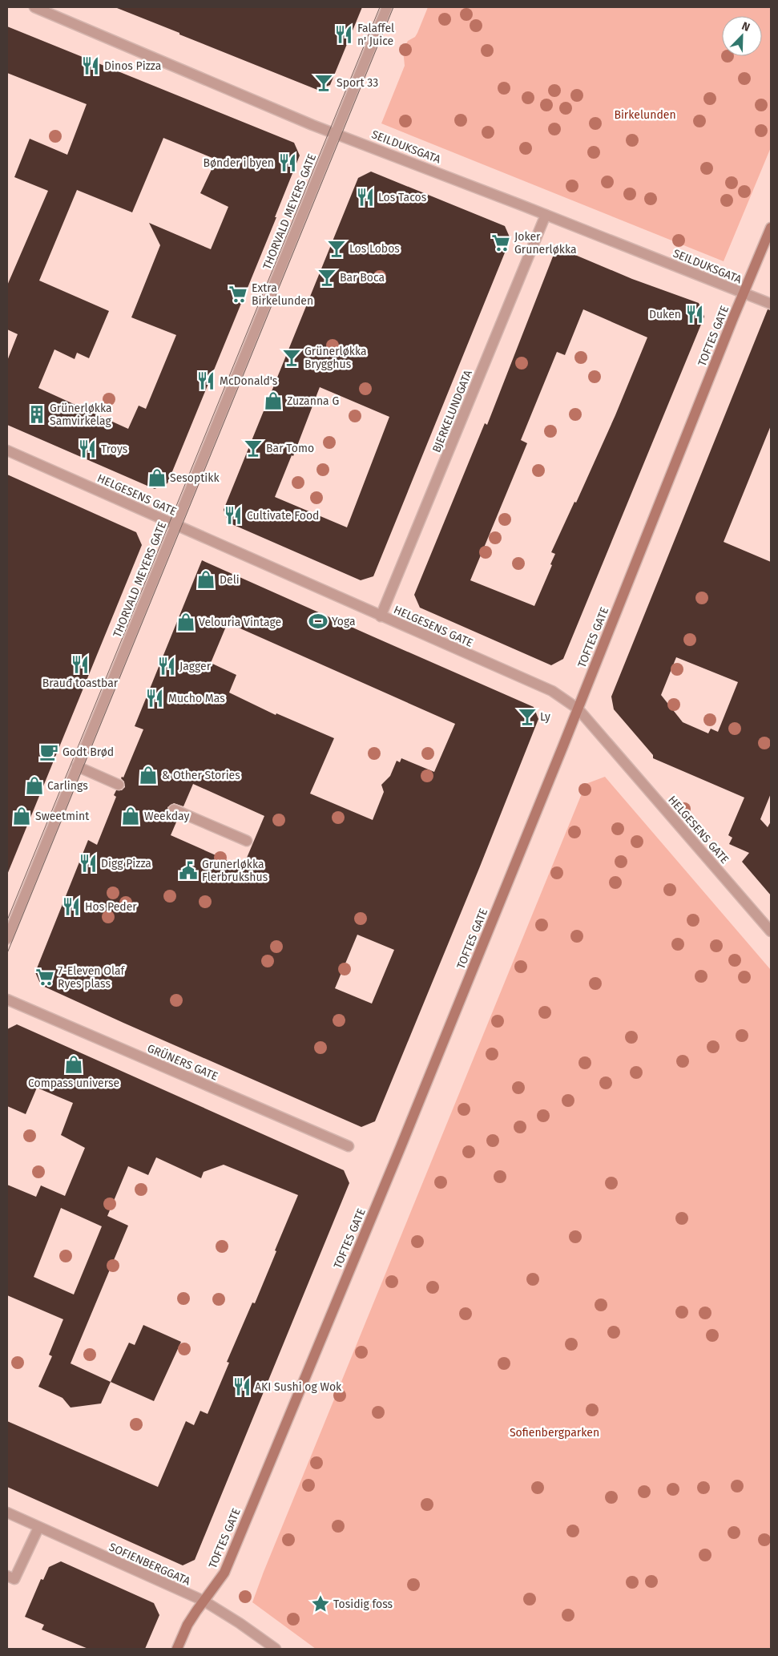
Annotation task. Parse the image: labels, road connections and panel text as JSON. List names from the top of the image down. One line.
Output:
{"streets":{"main road":["TOFTES GATE"],"street":["SEILDUKSGATA","THORVALD MEYERS GATE","BJERKELUNDGATA","HELGESENS GATE","GRÜNERS GATE","SOFIENBERGGATA"]},"crossings":[["SEILDUKSGATA","THORVALD MEYERS GATE"],["SEILDUKSGATA","TOFTES GATE"],["SEILDUKSGATA","BJERKELUNDGATA"],["THORVALD MEYERS GATE","HELGESENS GATE"],["TOFTES GATE","HELGESENS GATE"],["TOFTES GATE","SOFIENBERGGATA"],["BJERKELUNDGATA","HELGESENS GATE"]],"parks":["Birkelunden","Sofienbergparken"],"places":{"restaurant":["Falaffel n' Juice","Dinos Pizza","Bønder i byen","Los Tacos","Duken","McDonald's","Troys","Cultivate Food","Brauđ toastbar","Jagger","Mucho Mas","Digg Pizza","Hos Peder","AKI Sushi og Wok"],"bar":["Sport 33","Los Lobos","Bar Boca","Grünerløkka Brygghus","Bar Tomo","Ly"],"supermarket":["Joker Grunerløkka","Extra Birkelunden","7-Eleven Olaf Ryes plass"],"shop":["Zuzanna G","Sesoptikk","Deli","Velouria Vintage","& Other Stories","Carlings","Sweetmint","Weekday","Compass universe"],"building":["Grünerløkka Samvirkelag"],"sports":["Yoga"],"cafe":["Godt Brød"],"public building":["Grunerløkka Flerbrukshus"],"place":["Tosidig foss"]},"north":"top right"}
